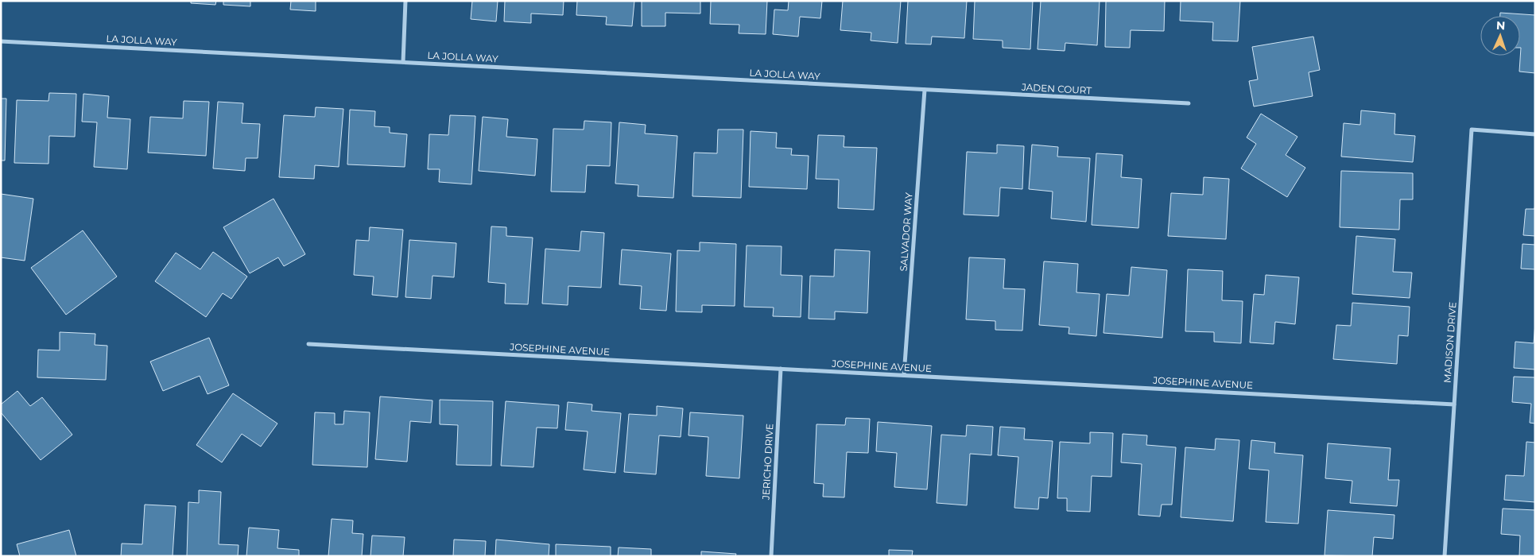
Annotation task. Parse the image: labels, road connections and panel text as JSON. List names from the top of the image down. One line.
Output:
{"streets":{"street":["LA JOLLA WAY","JADEN COURT","SALVADOR WAY","MADISON DRIVE","JOSEPHINE AVENUE","JERICHO DRIVE"]},"crossings":[["LA JOLLA WAY","JADEN COURT"],["LA JOLLA WAY","SALVADOR WAY"],["JADEN COURT","SALVADOR WAY"],["SALVADOR WAY","JOSEPHINE AVENUE"],["MADISON DRIVE","JOSEPHINE AVENUE"],["JOSEPHINE AVENUE","JERICHO DRIVE"]],"north":"top"}
